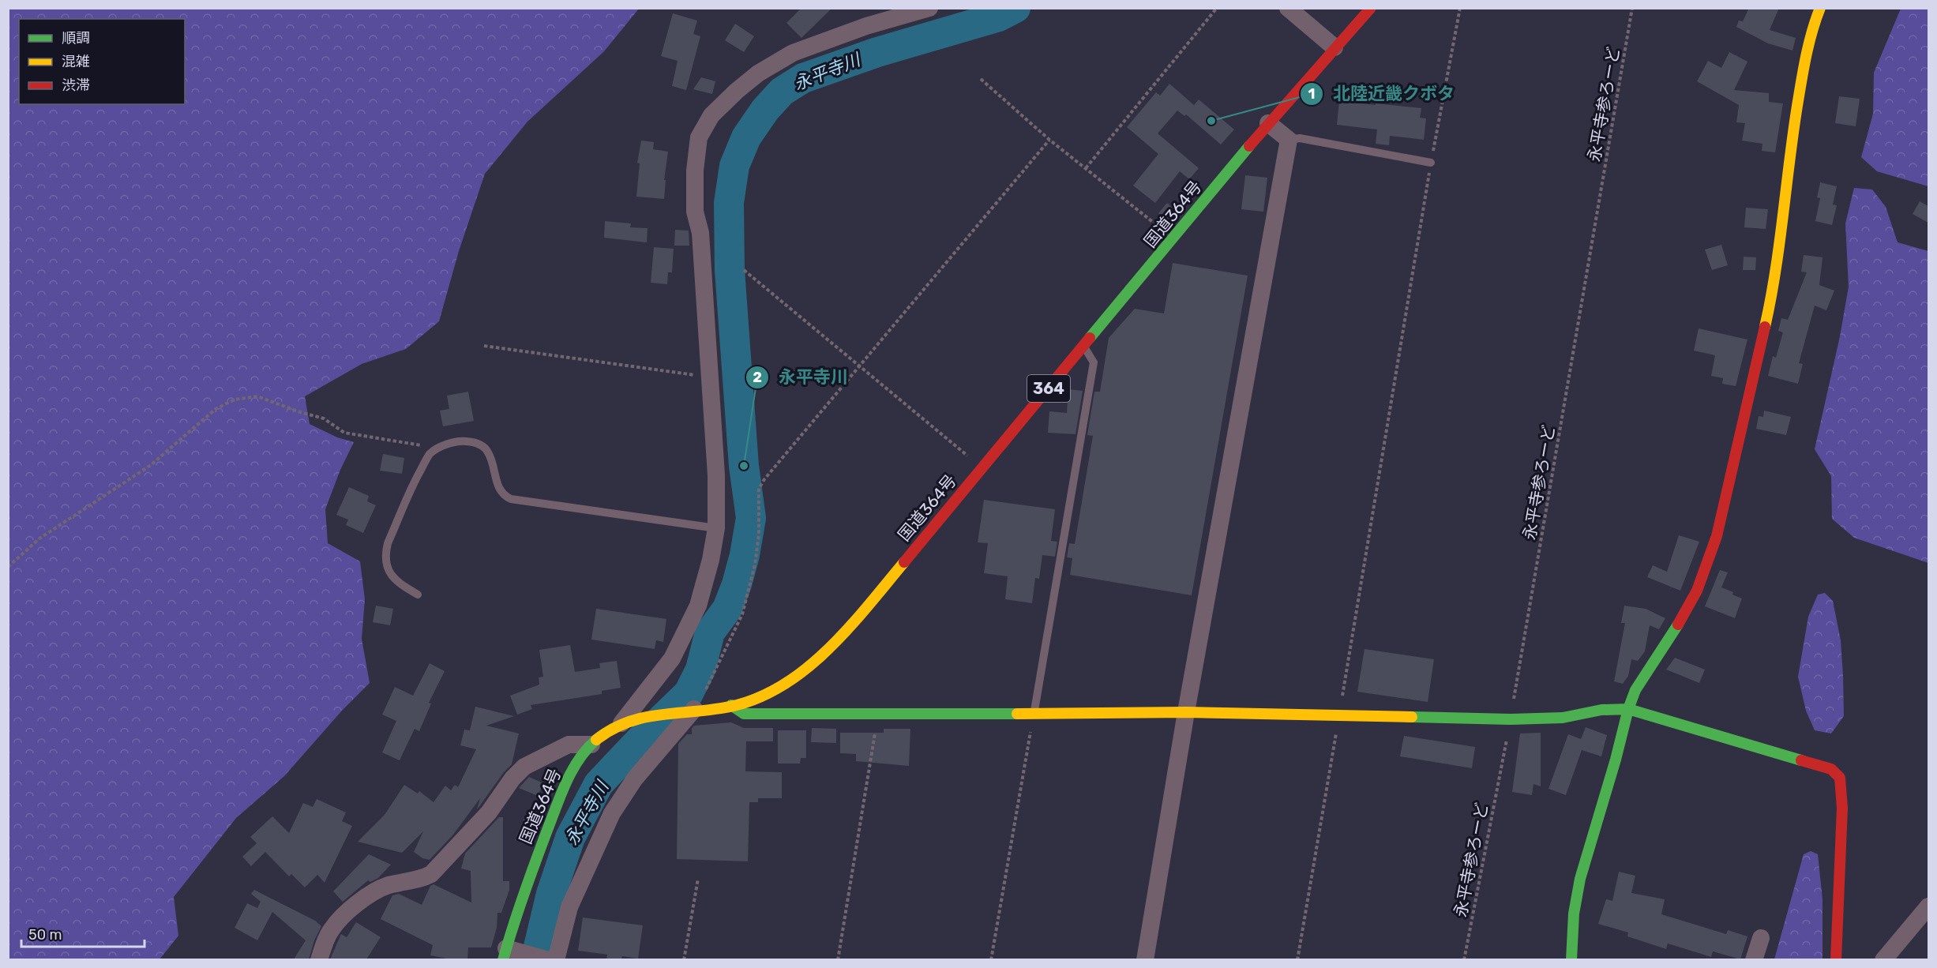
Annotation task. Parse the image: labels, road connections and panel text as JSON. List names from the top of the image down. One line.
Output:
{"streets":{"main road":["国道364号","364"],"path":["永平寺参ろーど"]},"water":["永平寺川"],"places":["北陸近畿クボタ","永平寺川"],"legend":["順調","混雑","渋滞"],"scale_bar":"50 m"}
